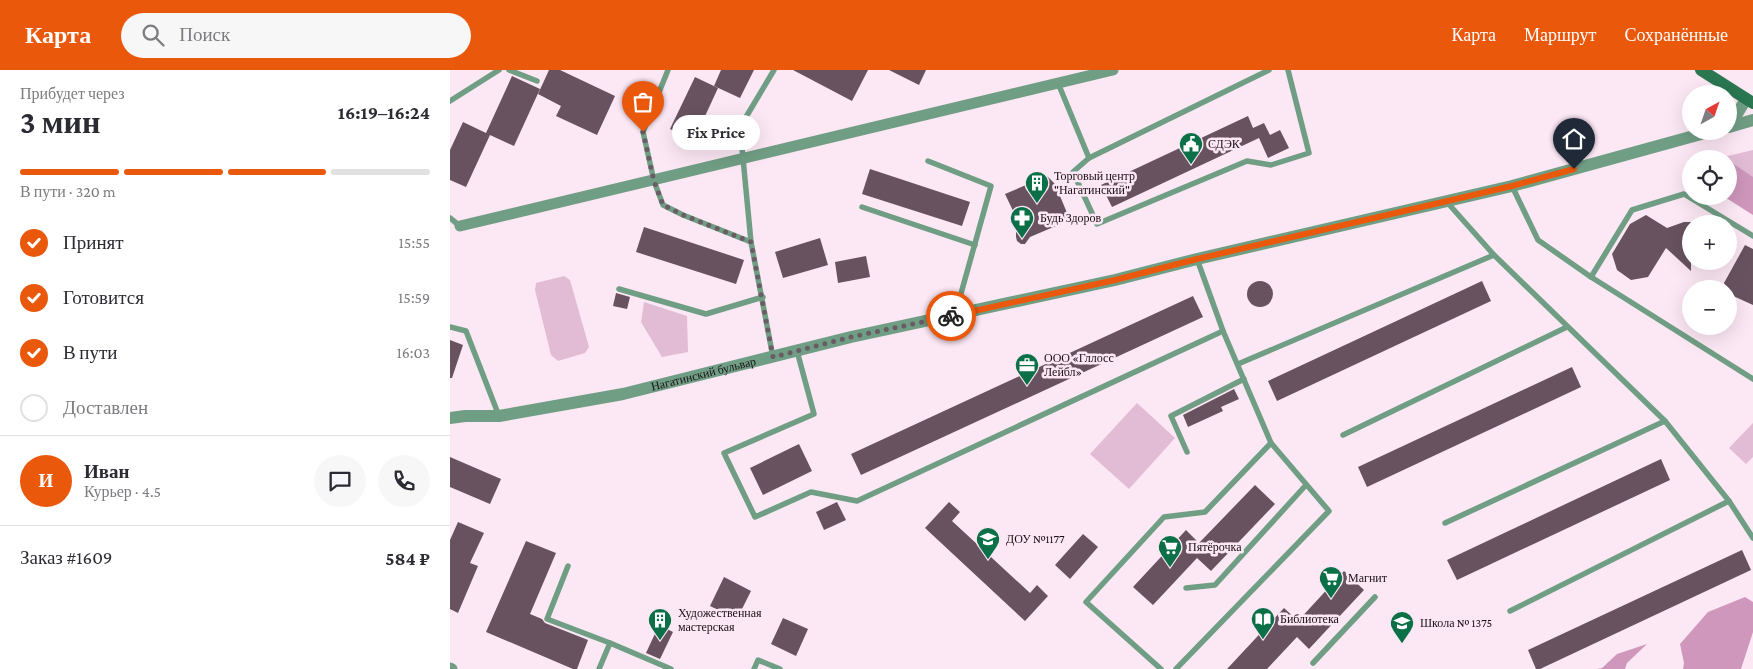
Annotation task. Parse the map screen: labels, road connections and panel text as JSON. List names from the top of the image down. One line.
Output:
{"streets":{"street":["Нагатинский бульвар"]},"places":{"other":["Fix Price"],"public building":["СДЭК"],"building":["Торговый центр \"Нагатинский\"","Художественная мастерская"],"pharmacy":["Будь Здоров"],"office":["ООО «Гллосс Лейбл»"],"school or university":["ДОУ №1177","Школа № 1375"],"supermarket":["Пятёрочка","Магнит"],"library":["Библиотека"]},"north":"top right","page":{"header":"Карта","search":"Поиск","nav":["Карта","Маршрут","Сохранённые"],"heading":["3 мин","Прибудет через","16:19–16:24"],"panel":["Иван","Курьер · 4.5","Заказ #1609","584 ₽"],"map_buttons":["+","−"],"bubble":"Fix Price","bar":"В пути · 320 m","list":[["Принят","15:55"],["Готовится","15:59"],["В пути","16:03"],"Доставлен"],"round":"И"}}
